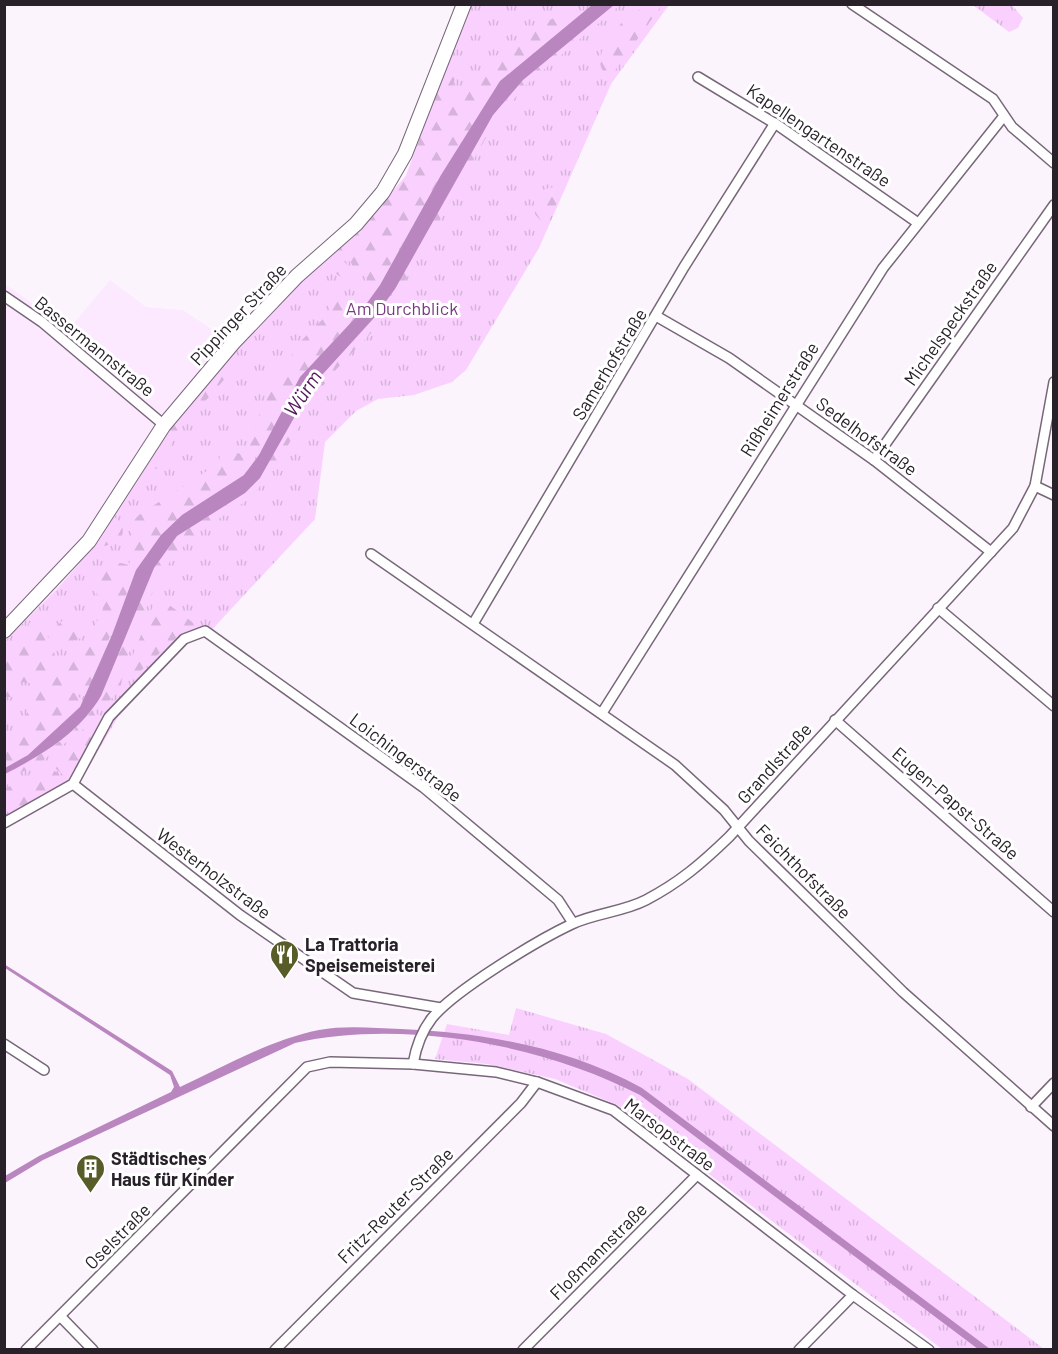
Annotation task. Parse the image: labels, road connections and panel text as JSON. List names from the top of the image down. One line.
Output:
{"streets":{"main road":["Pippinger Straße"],"street":["Kapellengartenstraße","Michelspeckstraße","Bassermannstraße","Samerhofstraße","Rißheimerstraße","Sedelhofstraße","Loichingerstraße","Grandlstraße","Eugen-Papst-Straße","Feichthofstraße","Westerholzstraße","Marsopstraße","Fritz-Reuter-Straße","Oselstraße","Floßmannstraße"]},"crossings":[["Kapellengartenstraße","Samerhofstraße"],["Kapellengartenstraße","Rißheimerstraße"],["Pippinger Straße","Bassermannstraße"],["Michelspeckstraße","Sedelhofstraße"],["Samerhofstraße","Sedelhofstraße"],["Samerhofstraße","Feichthofstraße"],["Rißheimerstraße","Sedelhofstraße"],["Rißheimerstraße","Feichthofstraße"],["Sedelhofstraße","Grandlstraße"],["Loichingerstraße","Grandlstraße"],["Loichingerstraße","Westerholzstraße"],["Grandlstraße","Eugen-Papst-Straße"],["Grandlstraße","Feichthofstraße"],["Grandlstraße","Westerholzstraße"],["Grandlstraße","Marsopstraße"],["Marsopstraße","Fritz-Reuter-Straße"],["Marsopstraße","Oselstraße"],["Marsopstraße","Floßmannstraße"]],"water":["Würm"],"parks":["Am Durchblick"],"places":{"restaurant":["La Trattoria Speisemeisterei"],"building":["Städtisches Haus für Kinder"]}}
